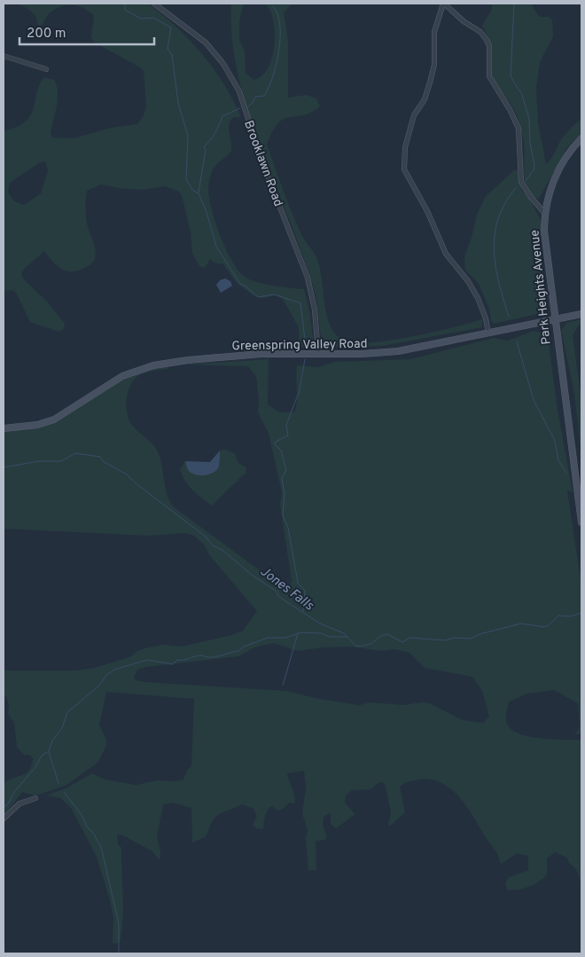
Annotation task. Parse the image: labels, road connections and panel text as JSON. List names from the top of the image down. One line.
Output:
{"streets":{"main road":["Park Heights Avenue","Greenspring Valley Road"],"street":["Brooklawn Road"]},"crossings":[["Brooklawn Road","Greenspring Valley Road"],["Park Heights Avenue","Greenspring Valley Road"]],"water":["Jones Falls"],"scale_bar":"200 m"}
